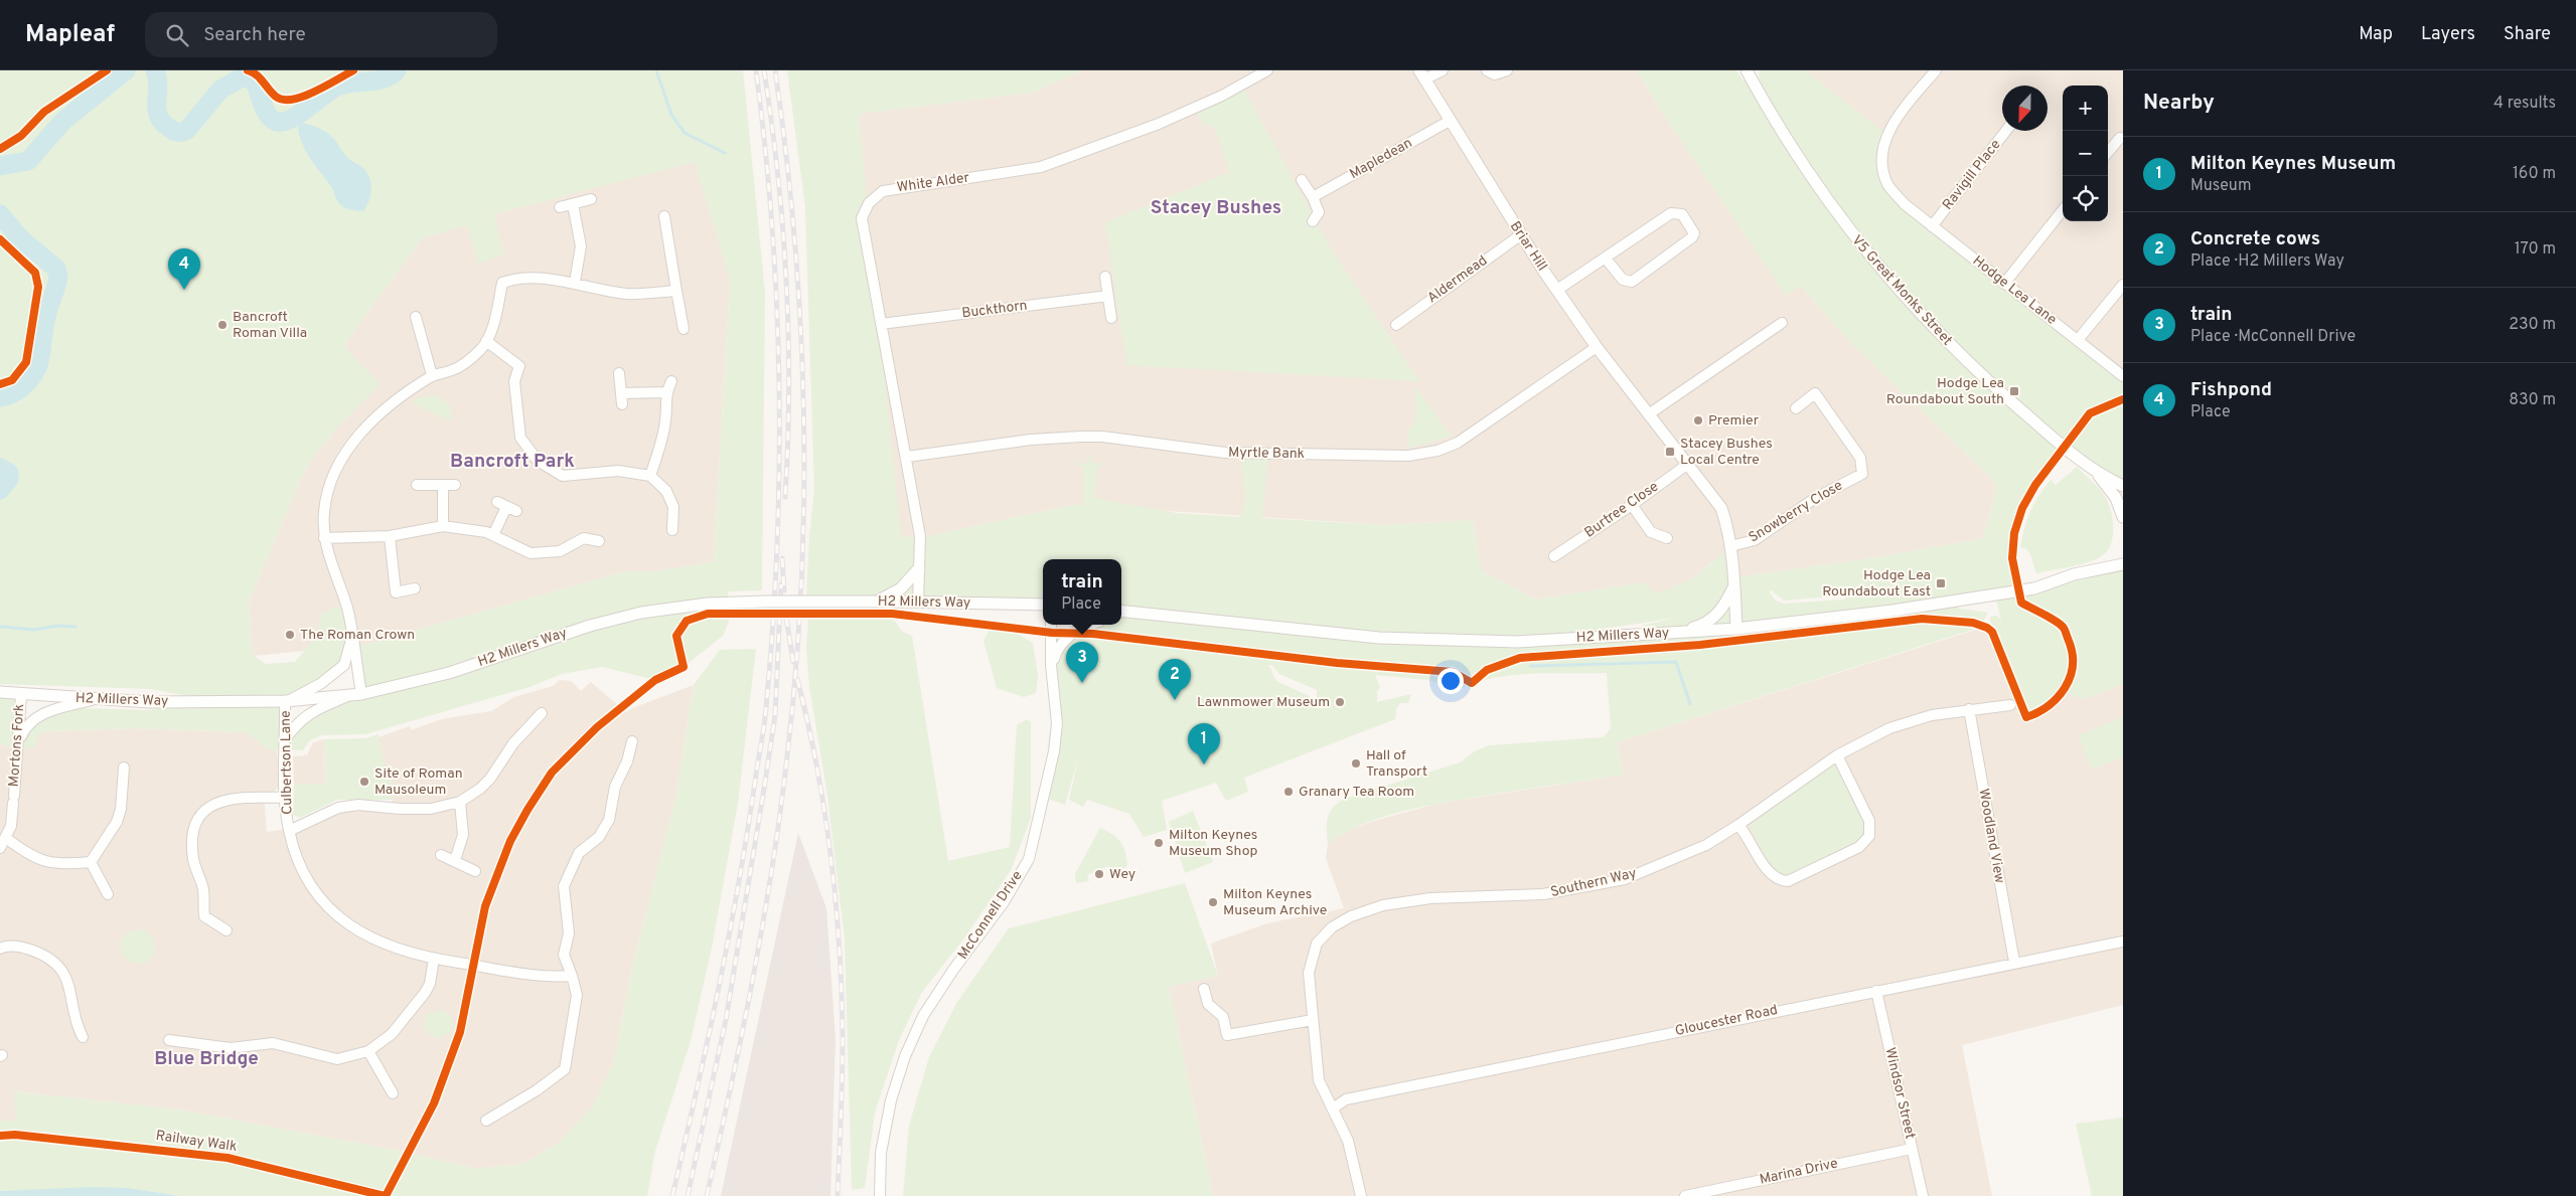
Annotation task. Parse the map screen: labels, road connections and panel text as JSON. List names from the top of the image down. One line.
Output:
{"streets":{"street":["Mapledean","Ravigill Place","White Alder","Briar Hill","Aldermead","V5 Great Monks Street","Hodge Lea Lane","Buckthorn","Myrtle Bank","Burtree Close","Snowberry Close","H2 Millers Way","Mortons Fork","Culbertson Lane","Woodland View","Southern Way","McConnell Drive","Gloucester Road","Windsor Street","Marina Drive"],"cycle path":["Railway Walk"]},"crossings":[["Mapledean","Briar Hill"],["Ravigill Place","Hodge Lea Lane"],["White Alder","Buckthorn"],["White Alder","Myrtle Bank"],["White Alder","H2 Millers Way"],["Briar Hill","Aldermead"],["Briar Hill","Myrtle Bank"],["Briar Hill","Burtree Close"],["Briar Hill","Snowberry Close"],["Briar Hill","H2 Millers Way"],["H2 Millers Way","Mortons Fork"],["H2 Millers Way","Culbertson Lane"],["Woodland View","Southern Way"],["Woodland View","Gloucester Road"],["Southern Way","Gloucester Road"],["Gloucester Road","Windsor Street"],["Windsor Street","Marina Drive"]],"districts":["Stacey Bushes","Bancroft Park","Blue Bridge"],"places":{"other":["Bancroft Roman Villa","Premier","The Roman Crown","Lawnmower Museum","Hall of Transport","Site of Roman Mausoleum","Granary Tea Room","Milton Keynes Museum Shop","Wey","Milton Keynes Museum Archive"],"transit":["Hodge Lea Roundabout South","Stacey Bushes Local Centre","Hodge Lea Roundabout East"]},"north":"bottom","page":{"header":"Mapleaf","search":"Search here","nav":["Map","Layers","Share"],"heading":["Nearby","4 results"],"map_buttons":["+","−"],"list":[{"mark":"1","name":"Milton Keynes Museum","note":"Museum","value":"160 m"},{"mark":"2","name":"Concrete cows","note":"Place · H2 Millers Way","value":"170 m"},{"mark":"3","name":"train","note":"Place · McConnell Drive","value":"230 m"},{"mark":"4","name":"Fishpond","note":"Place","value":"830 m"}],"pins":["4","3","2","1"],"popup":["train","Place"]}}
